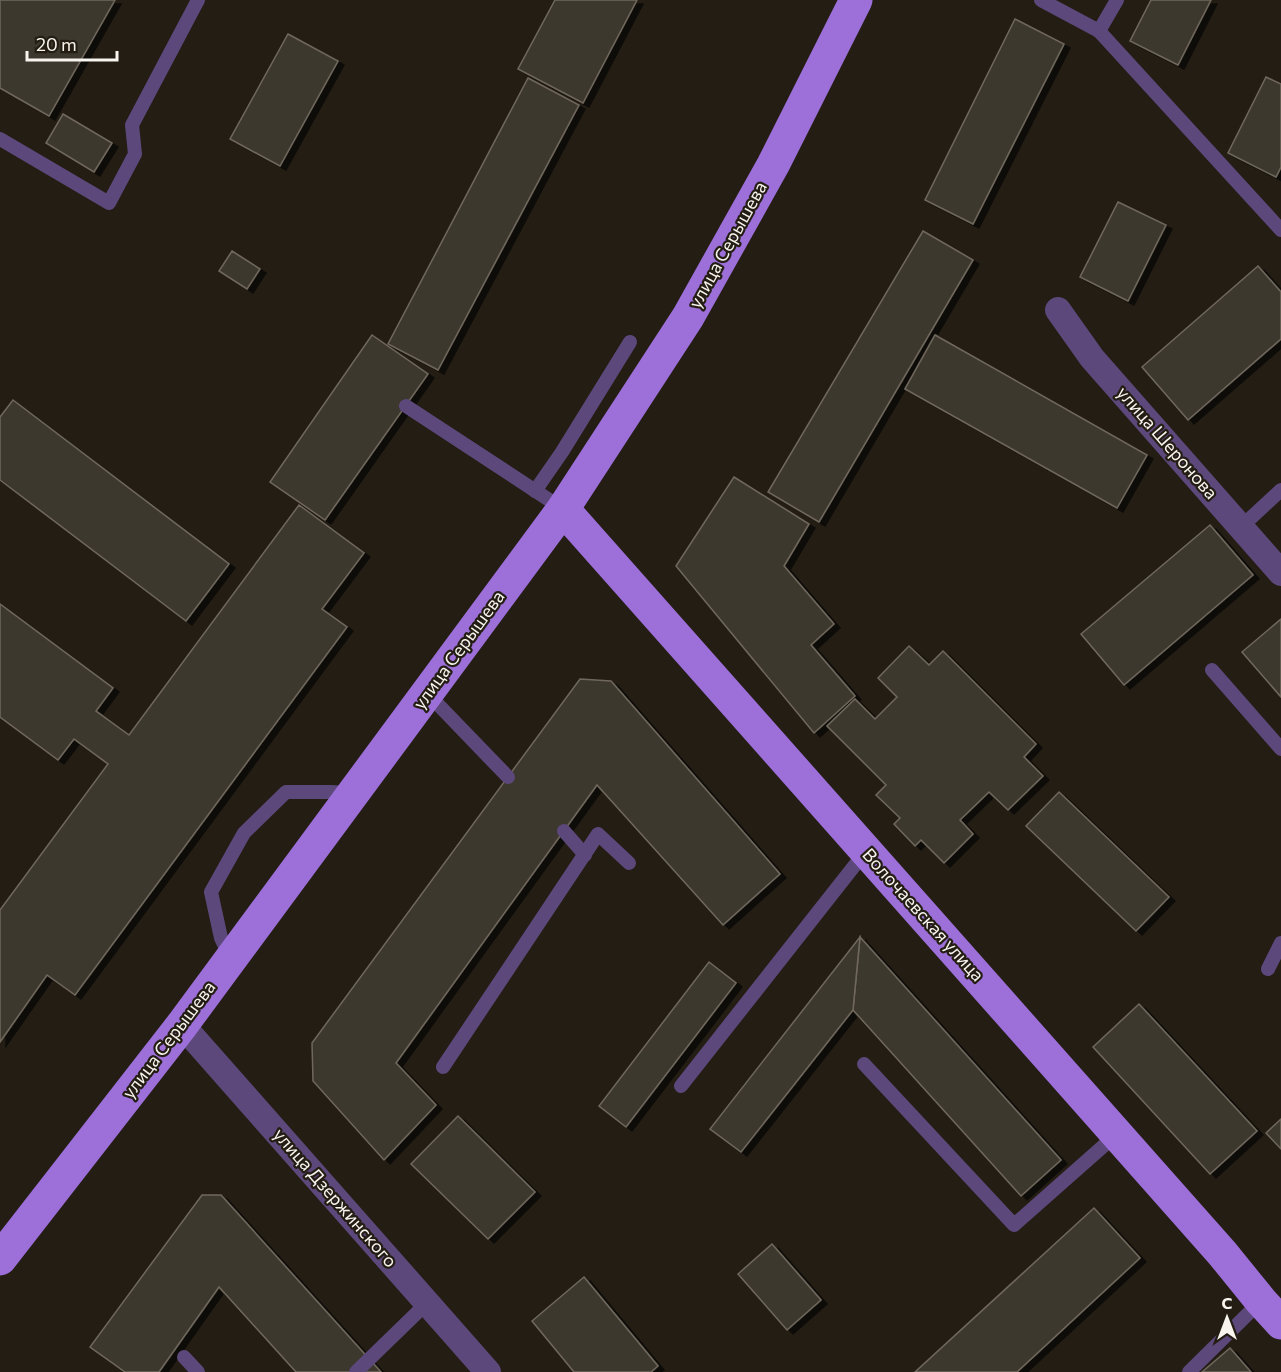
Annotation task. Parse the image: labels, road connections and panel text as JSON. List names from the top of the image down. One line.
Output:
{"streets":{"main road":["улица Серышева","Волочаевская улица"],"street":["улица Шеронова","улица Дзержинского"]},"crossings":[["улица Серышева","Волочаевская улица"],["улица Серышева","улица Дзержинского"]],"scale_bar":"20 m","north":"top"}
